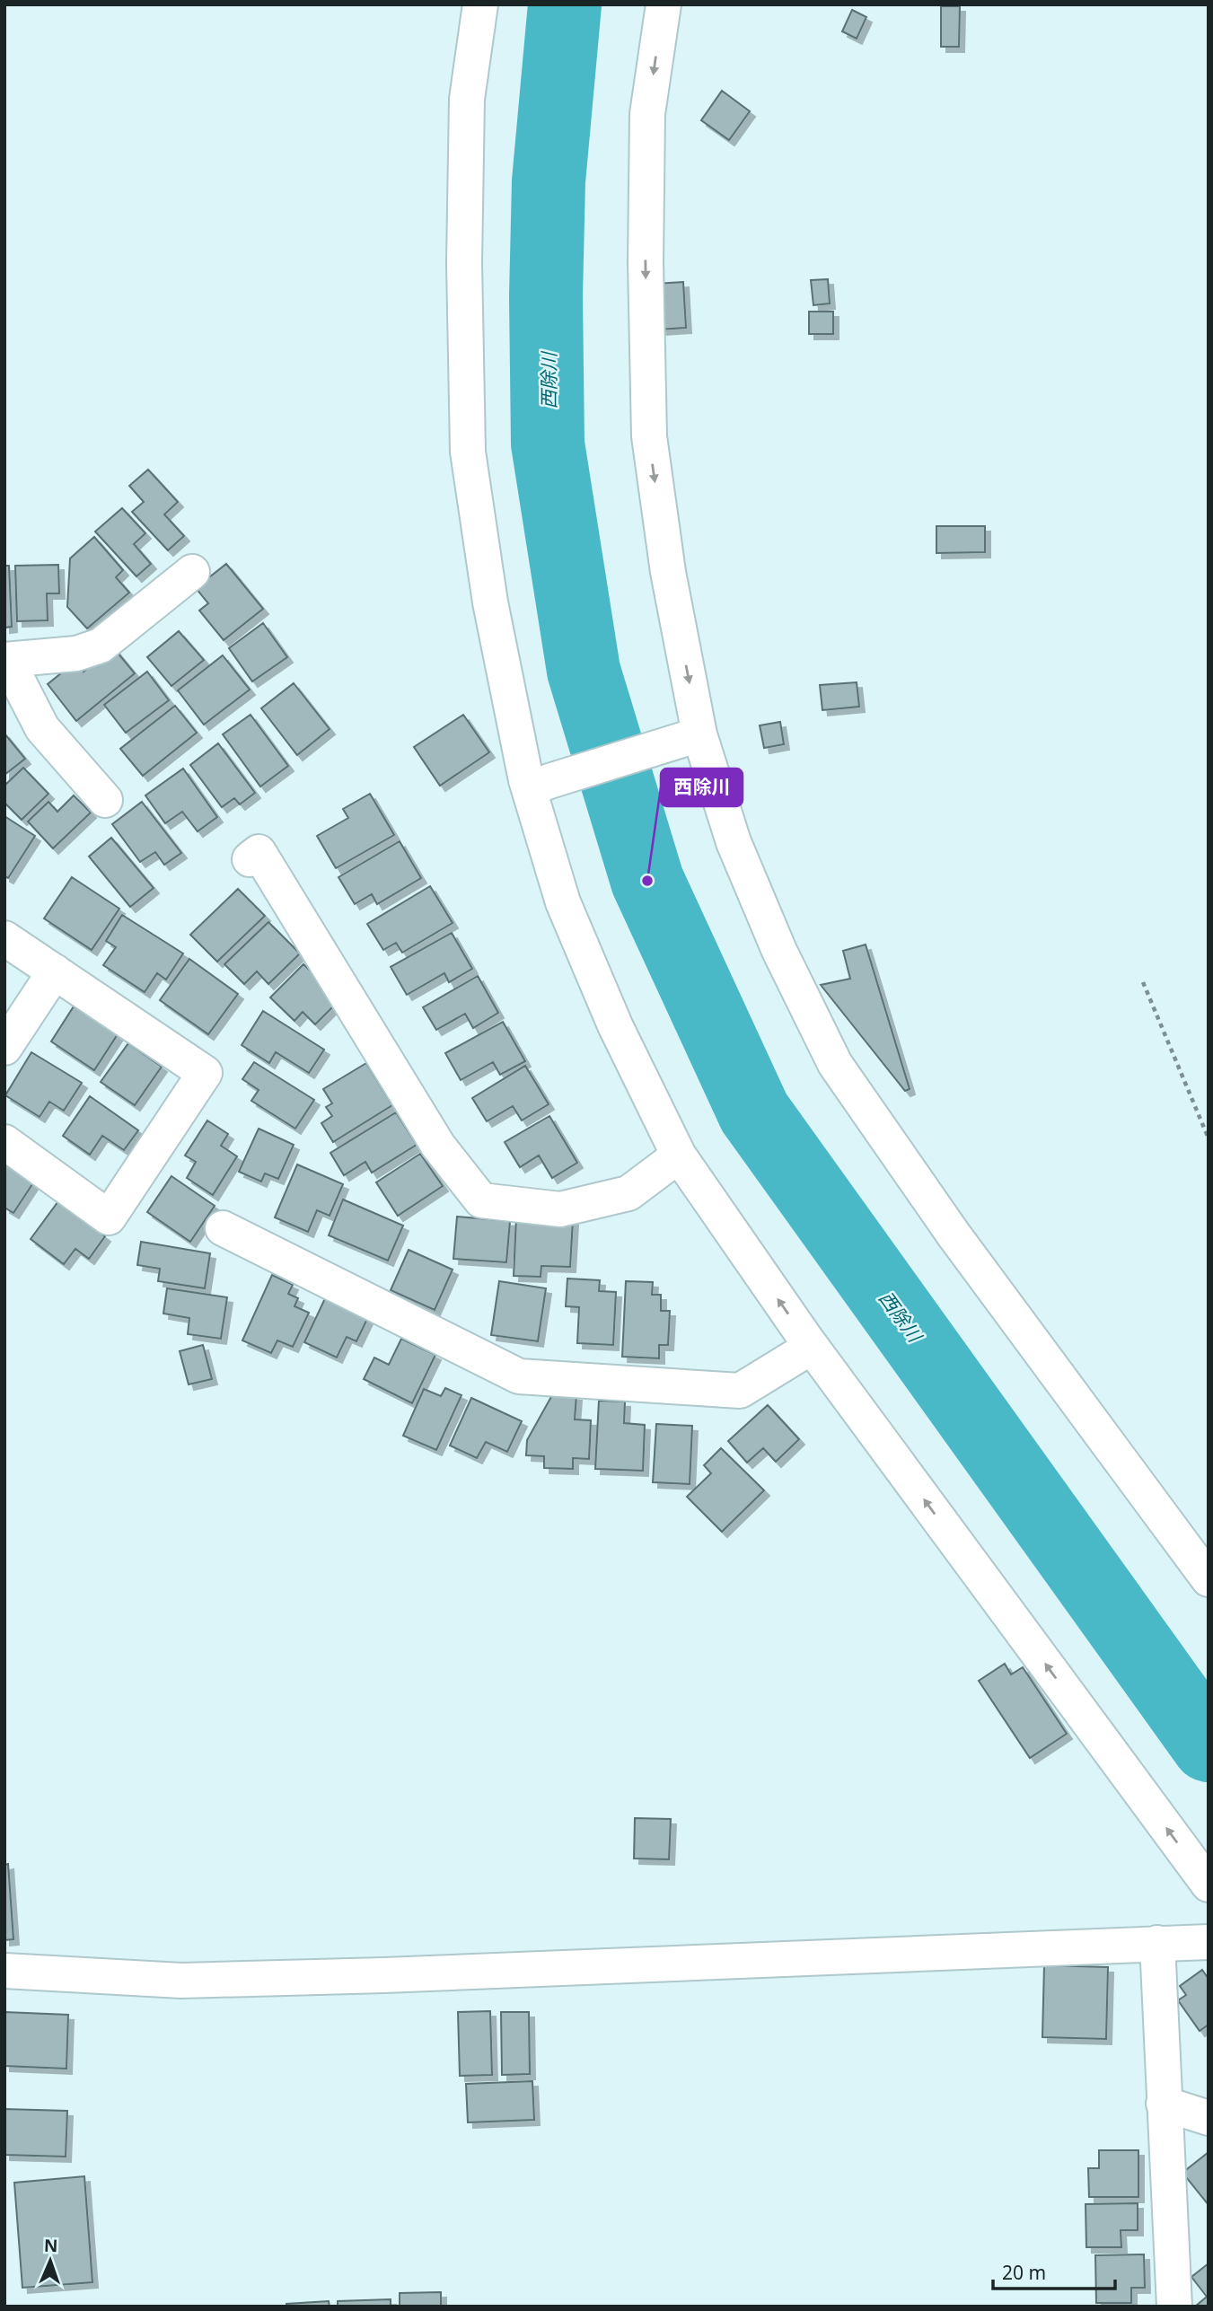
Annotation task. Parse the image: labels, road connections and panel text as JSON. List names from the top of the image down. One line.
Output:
{"water":["西除川"],"places":["西除川"],"scale_bar":"20 m","north":"top"}
